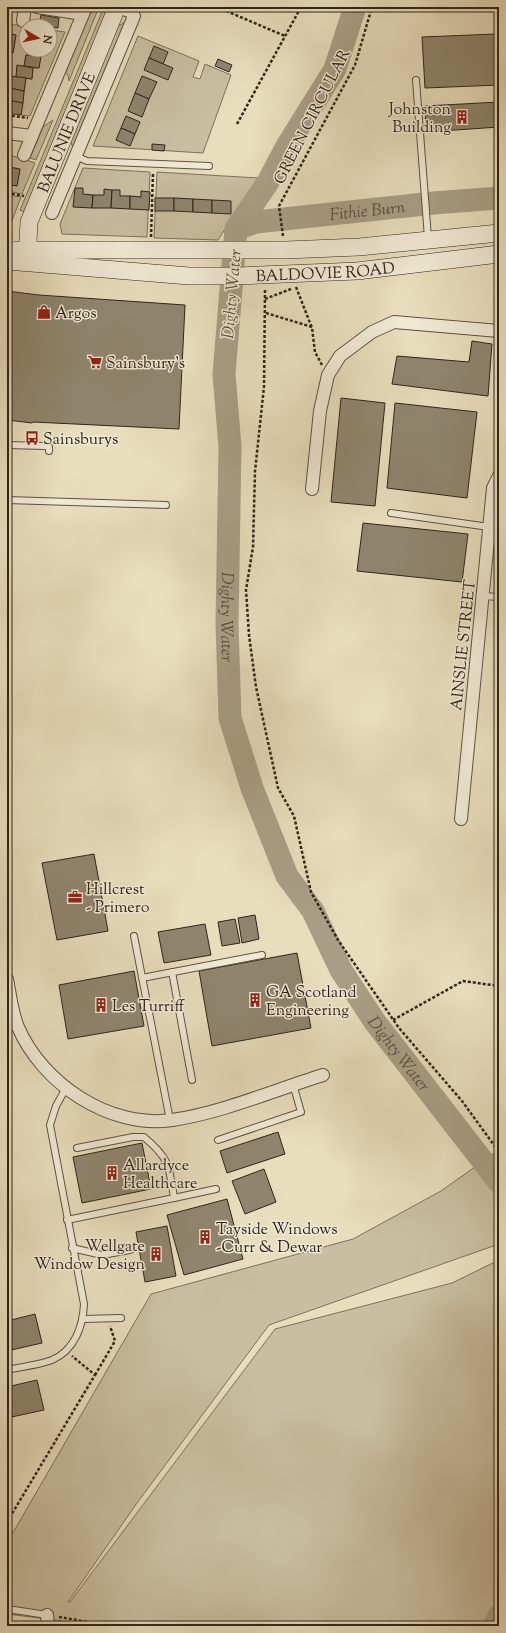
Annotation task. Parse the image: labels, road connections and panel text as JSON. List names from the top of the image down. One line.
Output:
{"streets":{"main road":["BALUNIE DRIVE","BALDOVIE ROAD"],"street":["AINSLIE STREET"],"path":["GREEN CIRCULAR"]},"crossings":[["BALUNIE DRIVE","BALDOVIE ROAD"]],"water":["Fithie Burn","Dighty Water"],"places":{"building":["Johnston Building","GA Scotland Engineering","Les Turriff","Allardyce Healthcare","Tayside Windows -Curr & Dewar","Wellgate Window Design"],"shop":["Argos"],"supermarket":["Sainsbury's"],"bus stop":["Sainsburys"],"office":["Hillcrest - Primero"]},"north":"right"}
